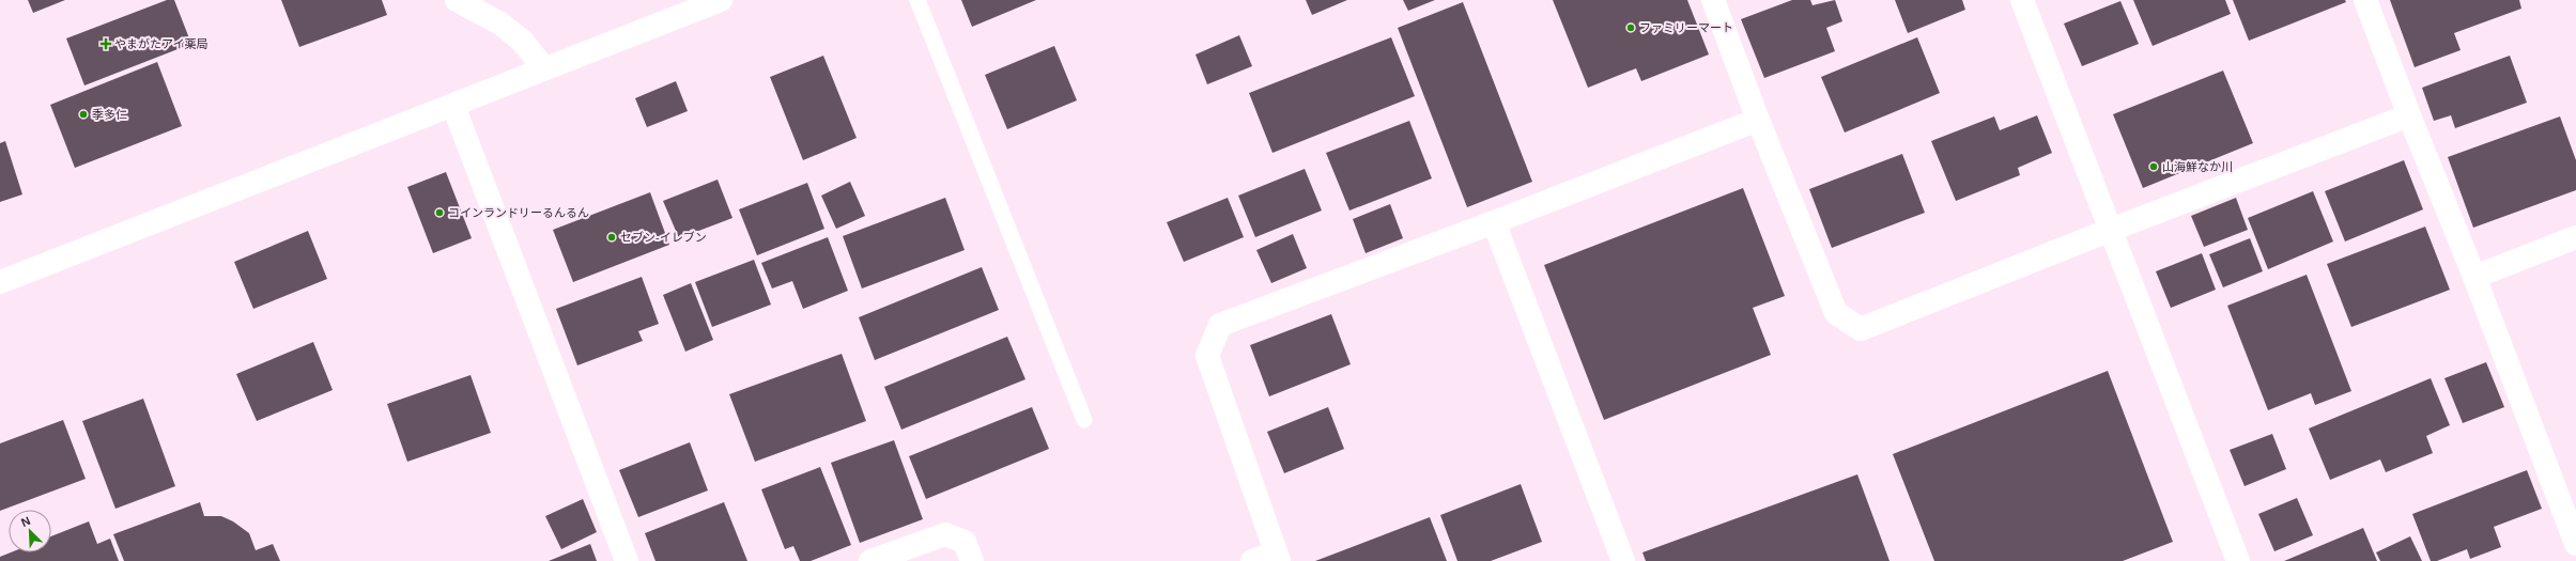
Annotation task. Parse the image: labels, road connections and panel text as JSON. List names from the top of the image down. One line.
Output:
{"places":{"other":["ファミリーマート","季多仁","山海鮮なか川","コインランドリーるんるん","セブン-イレブン"],"health":["やまがたアイ薬局"]},"north":"top left"}
